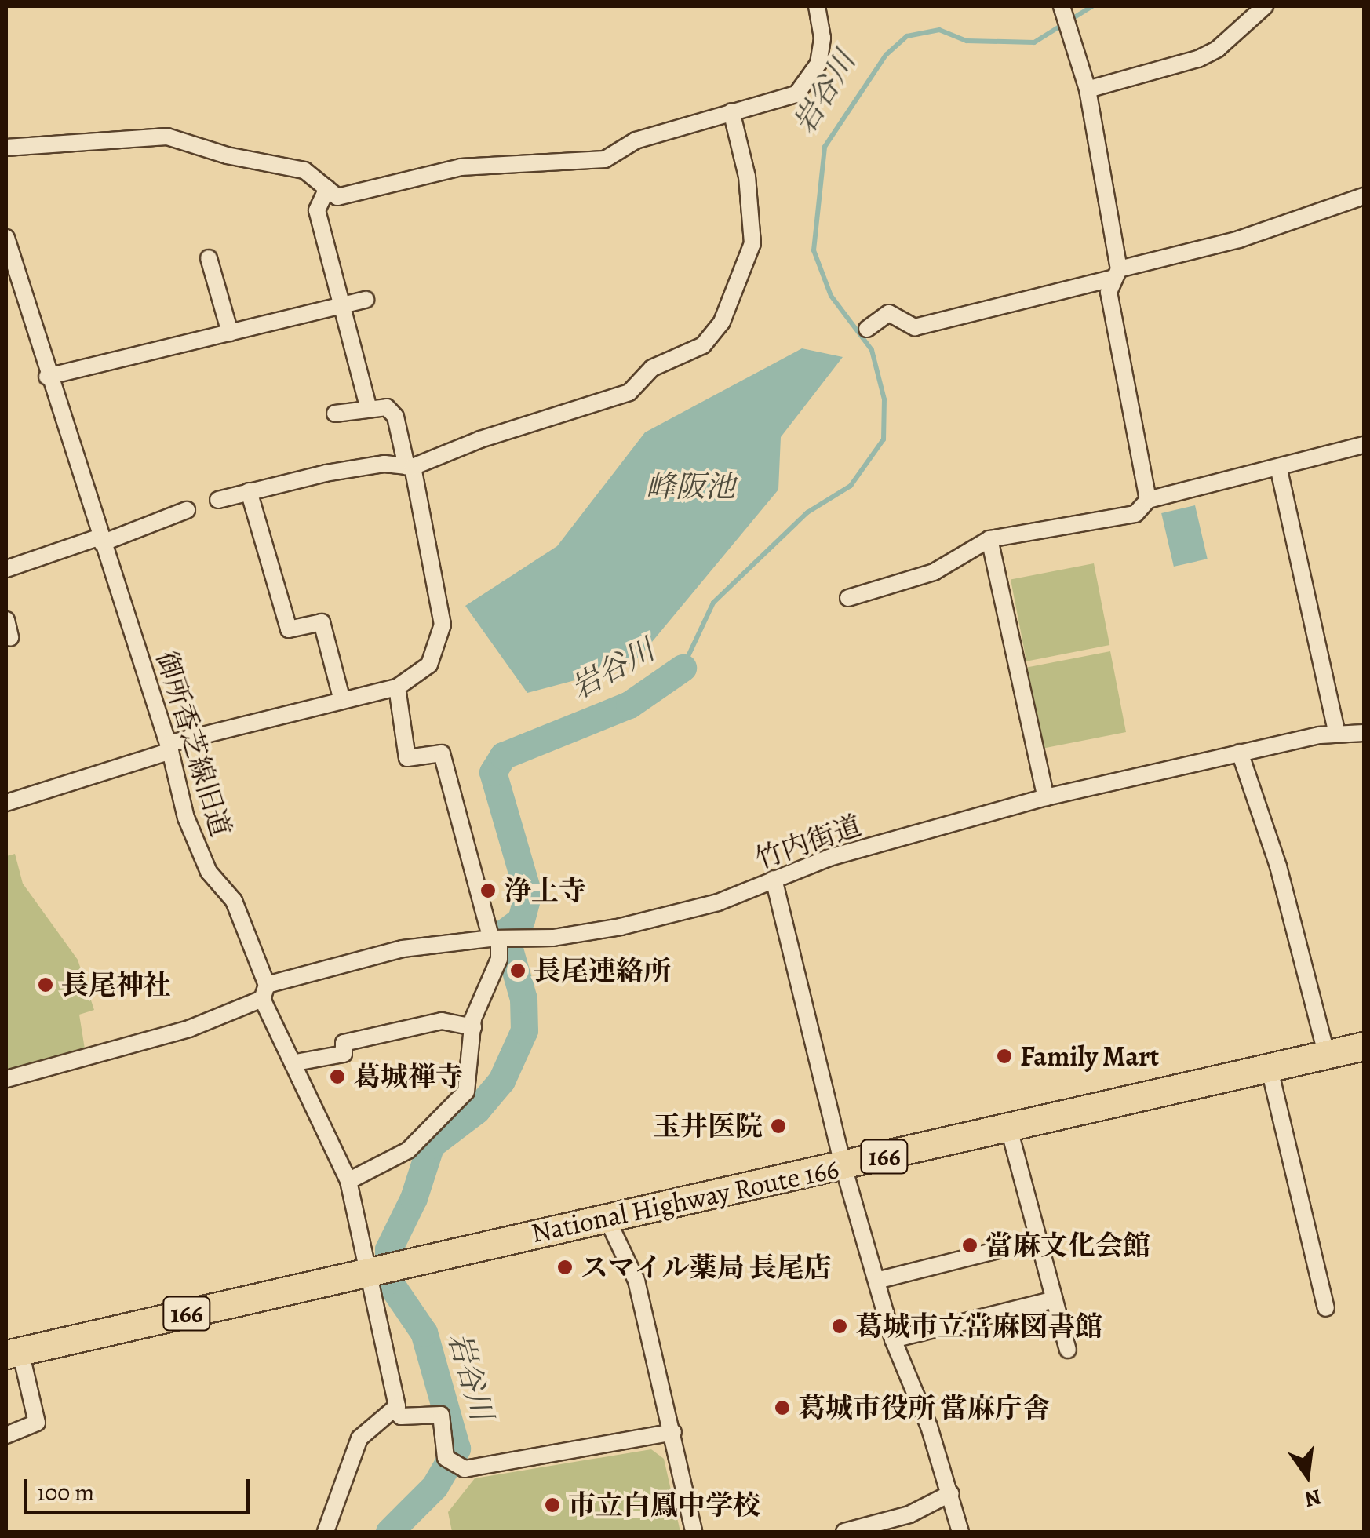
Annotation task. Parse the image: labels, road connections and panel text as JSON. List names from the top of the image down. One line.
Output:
{"streets":{"highway":["166","National Highway Route 166"],"street":["御所香芝線旧道","竹内街道"]},"crossings":[["御所香芝線旧道","竹内街道"],["御所香芝線旧道","National Highway Route 166"]],"water":["岩谷川","峰阪池"],"places":["浄土寺","長尾連絡所","長尾神社","Family Mart","葛城禅寺","玉井医院","當麻文化会館","スマイル薬局 長尾店","葛城市立當麻図書館","葛城市役所 當麻庁舎","市立白鳳中学校"],"scale_bar":"100 m","north":"bottom"}
